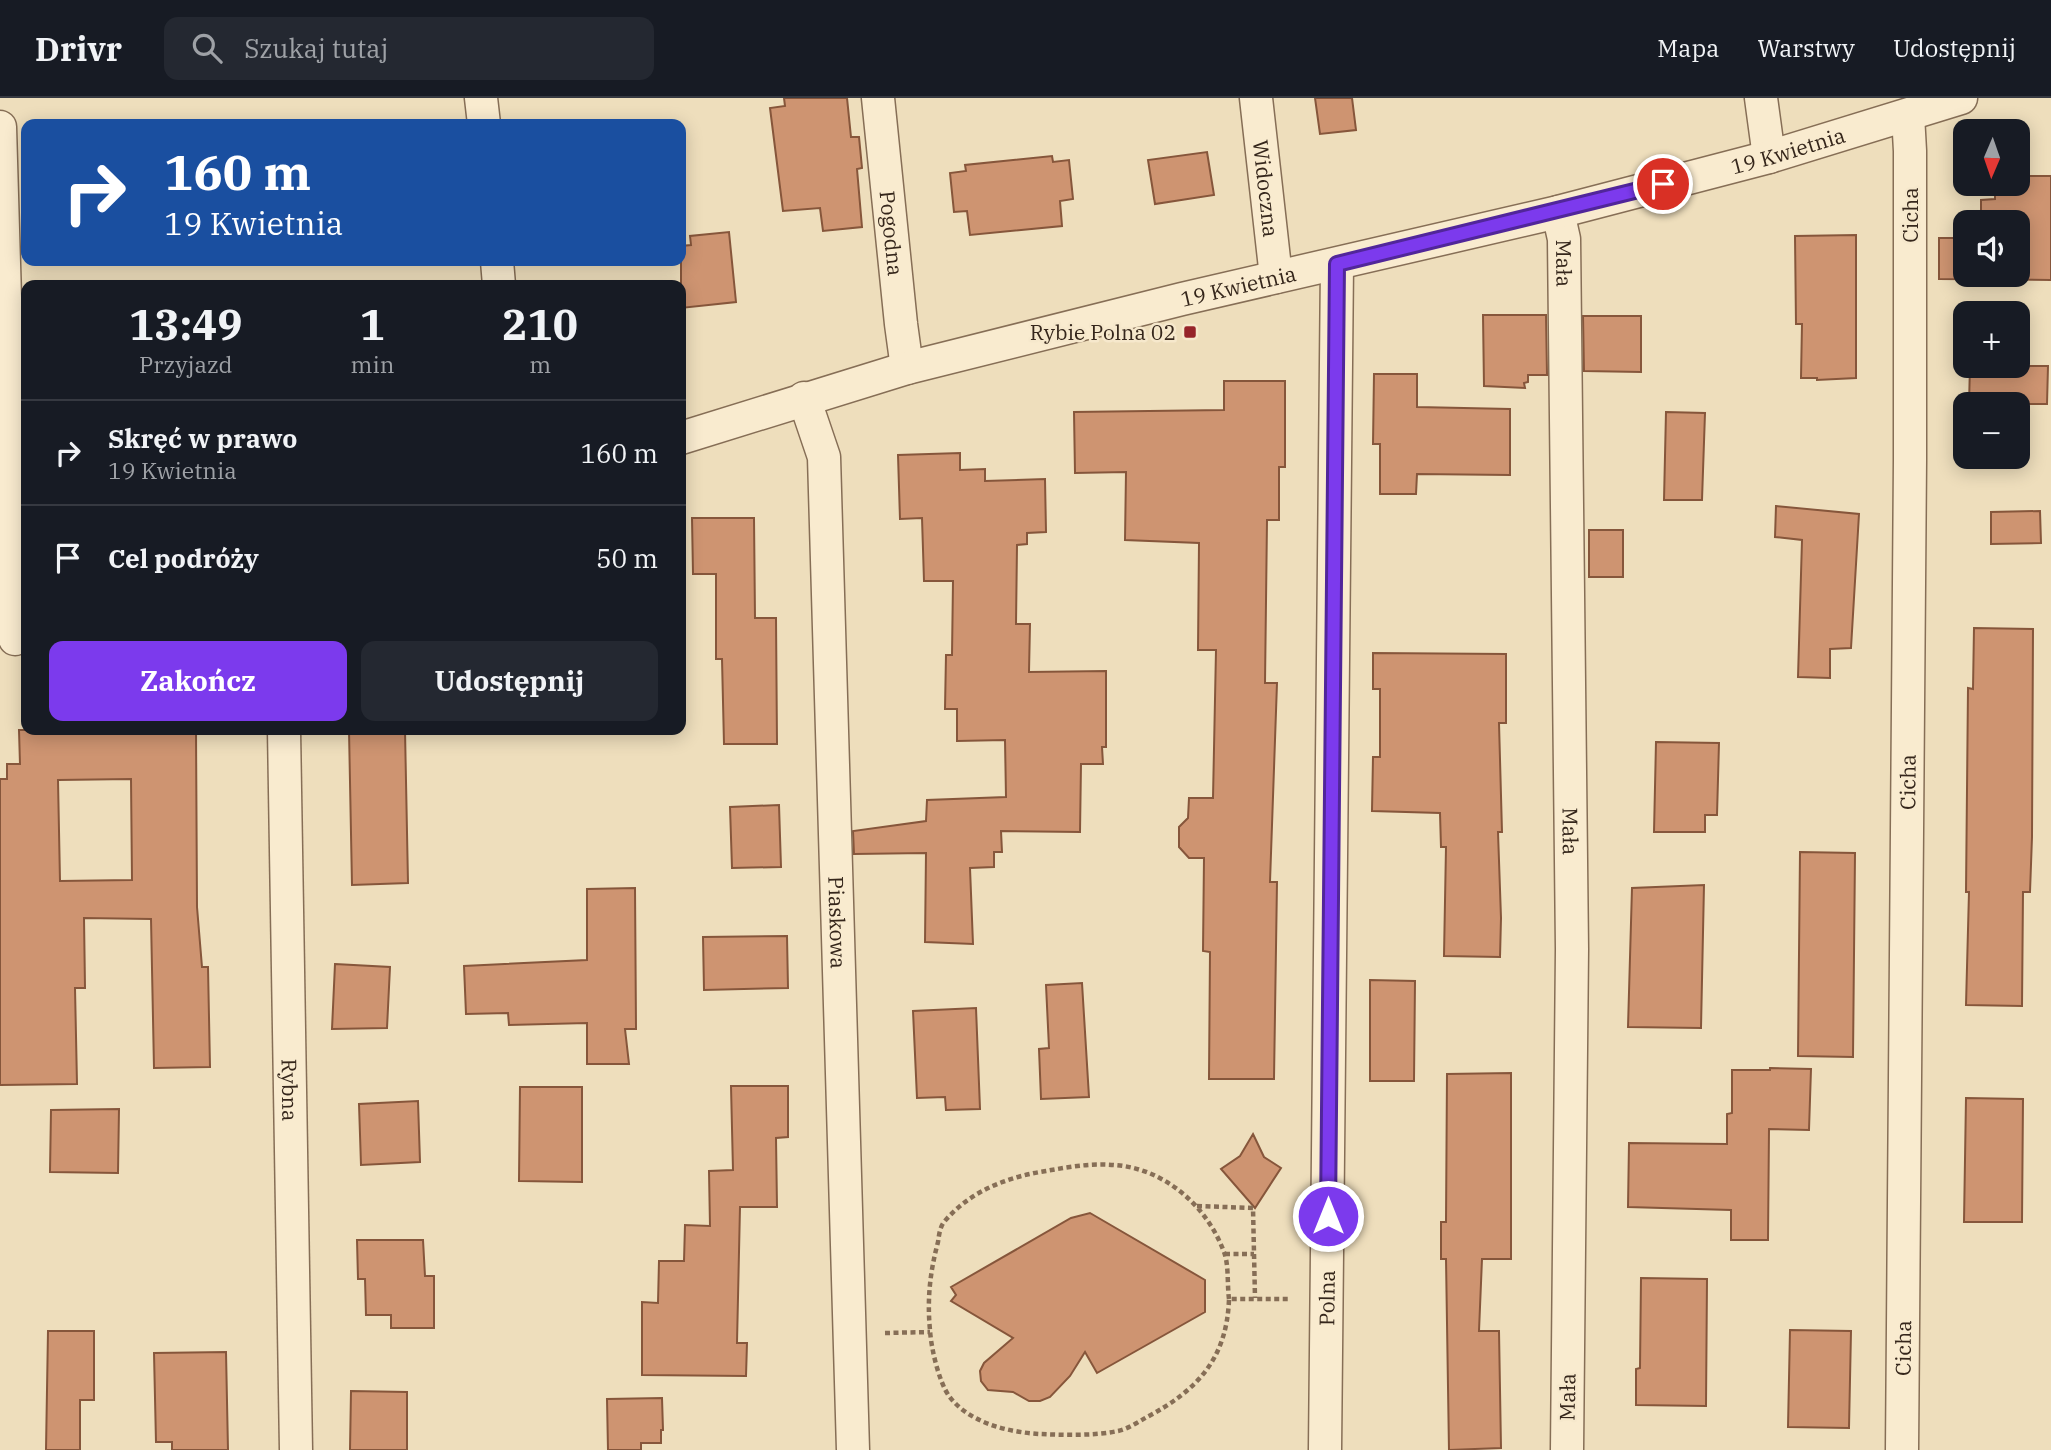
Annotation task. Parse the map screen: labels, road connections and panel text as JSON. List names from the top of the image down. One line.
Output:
{"streets":{"street":["19 Kwietnia","Widoczna","Cicha","Pogodna","Mała","Piaskowa","Rybna","Polna"]},"crossings":[["19 Kwietnia","Widoczna"],["19 Kwietnia","Cicha"],["19 Kwietnia","Pogodna"],["19 Kwietnia","Mała"],["19 Kwietnia","Piaskowa"],["19 Kwietnia","Polna"]],"places":{"transit":["Rybie Polna 02"]},"north":"bottom","page":{"header":"Drivr","search":"Szukaj tutaj","nav":["Mapa","Warstwy","Udostępnij"],"map_buttons":["+","−"],"turn":["160 m","19 Kwietnia"],"eta":["13:49","Przyjazd","1","min","210","m"],"list":[{"name":"Skręć w prawo","note":"19 Kwietnia","value":"160 m"},{"name":"Cel podróży","value":"50 m"}],"buttons":["Zakończ","Udostępnij"]}}
